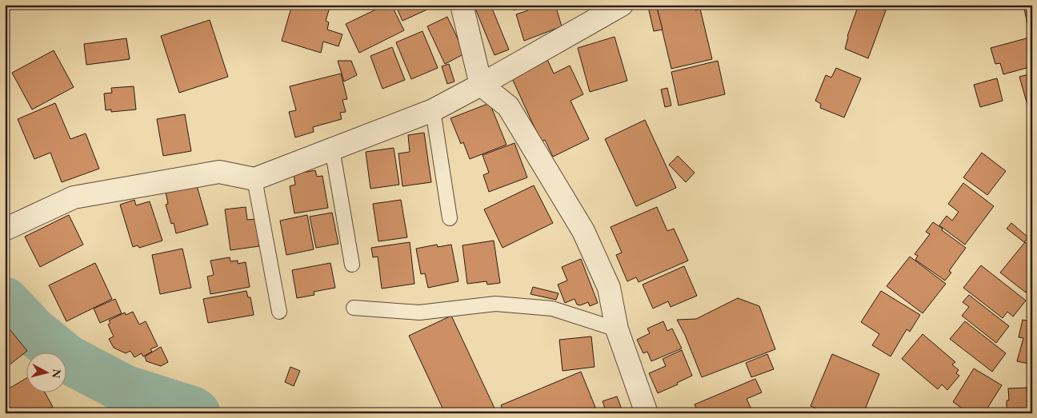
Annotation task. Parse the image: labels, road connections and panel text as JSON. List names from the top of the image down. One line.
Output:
{"north":"right"}
